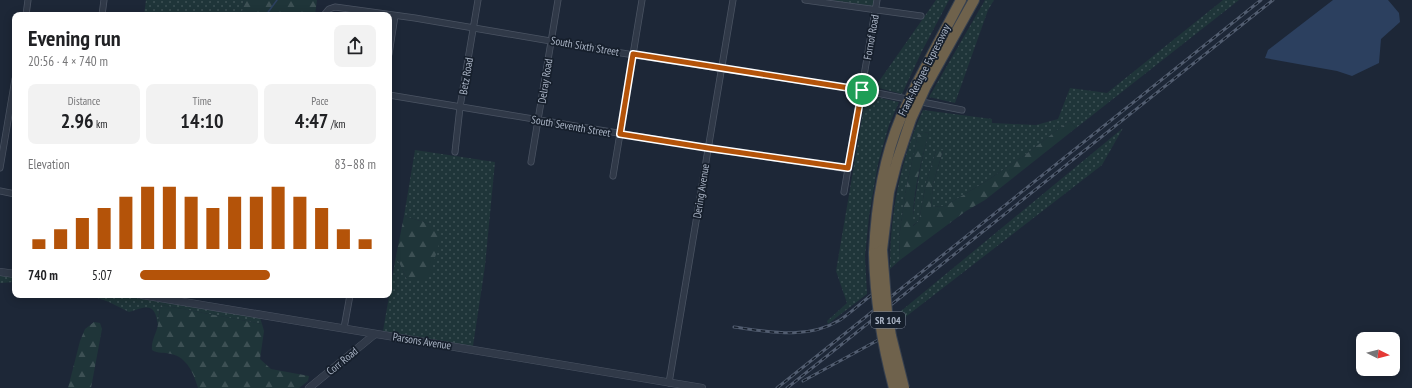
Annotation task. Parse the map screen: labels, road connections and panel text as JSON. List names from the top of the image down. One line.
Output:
{"streets":{"highway":["Frank-Refugee Expressway","SR 104"],"street":["Fornof Road","South Sixth Street","Betz Road","Delray Road","South Seventh Street","Dering Avenue","Parsons Avenue","Corr Road"]},"crossings":[["Fornof Road","South Sixth Street"],["Fornof Road","South Seventh Street"],["South Sixth Street","Betz Road"],["South Sixth Street","Delray Road"],["South Sixth Street","Dering Avenue"],["Betz Road","South Seventh Street"],["Delray Road","South Seventh Street"],["South Seventh Street","Dering Avenue"],["Dering Avenue","Parsons Avenue"],["Parsons Avenue","Corr Road"]],"north":"right","page":{"heading":["Evening run","20:56 · 4 × 740 m"],"stats":[["Distance","2.96 km"],["Time","14:10"],["Pace","4:47 /km"]],"chart":["Elevation","83–88 m"],"list":[{"name":"740 m","note":"5:07"}]}}
